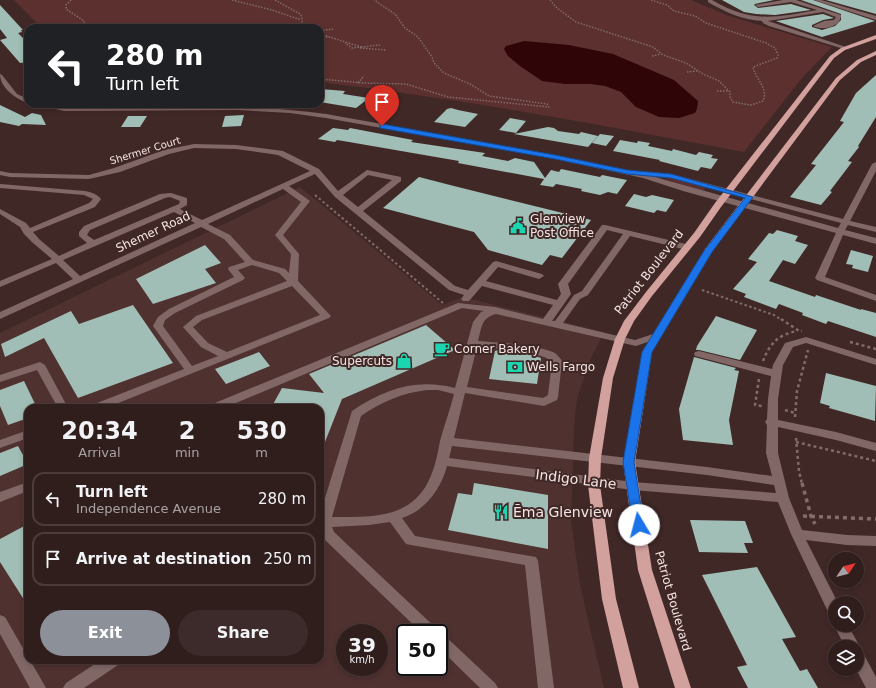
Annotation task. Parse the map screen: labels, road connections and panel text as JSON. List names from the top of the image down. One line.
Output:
{"streets":{"main road":["Patriot Boulevard"],"street":["Shermer Court","Shemer Road","Indigo Lane"]},"crossings":[["Shermer Court","Shemer Road"],["Patriot Boulevard","Indigo Lane"]],"places":{"public building":["Glenview Post Office"],"cafe":["Corner Bakery"],"shop":["Supercuts"],"bank":["Wells Fargo"],"restaurant":["Ēma Glenview"]},"north":"top right","page":{"turn":["280 m","Turn left"],"eta":["20:34","Arrival","2","min","530","m"],"list":[{"name":"Turn left","note":"Independence Avenue","value":"280 m"},{"name":"Arrive at destination","value":"250 m"}],"buttons":["Exit","Share"],"speed":"39 km/h","limit":"50"}}
